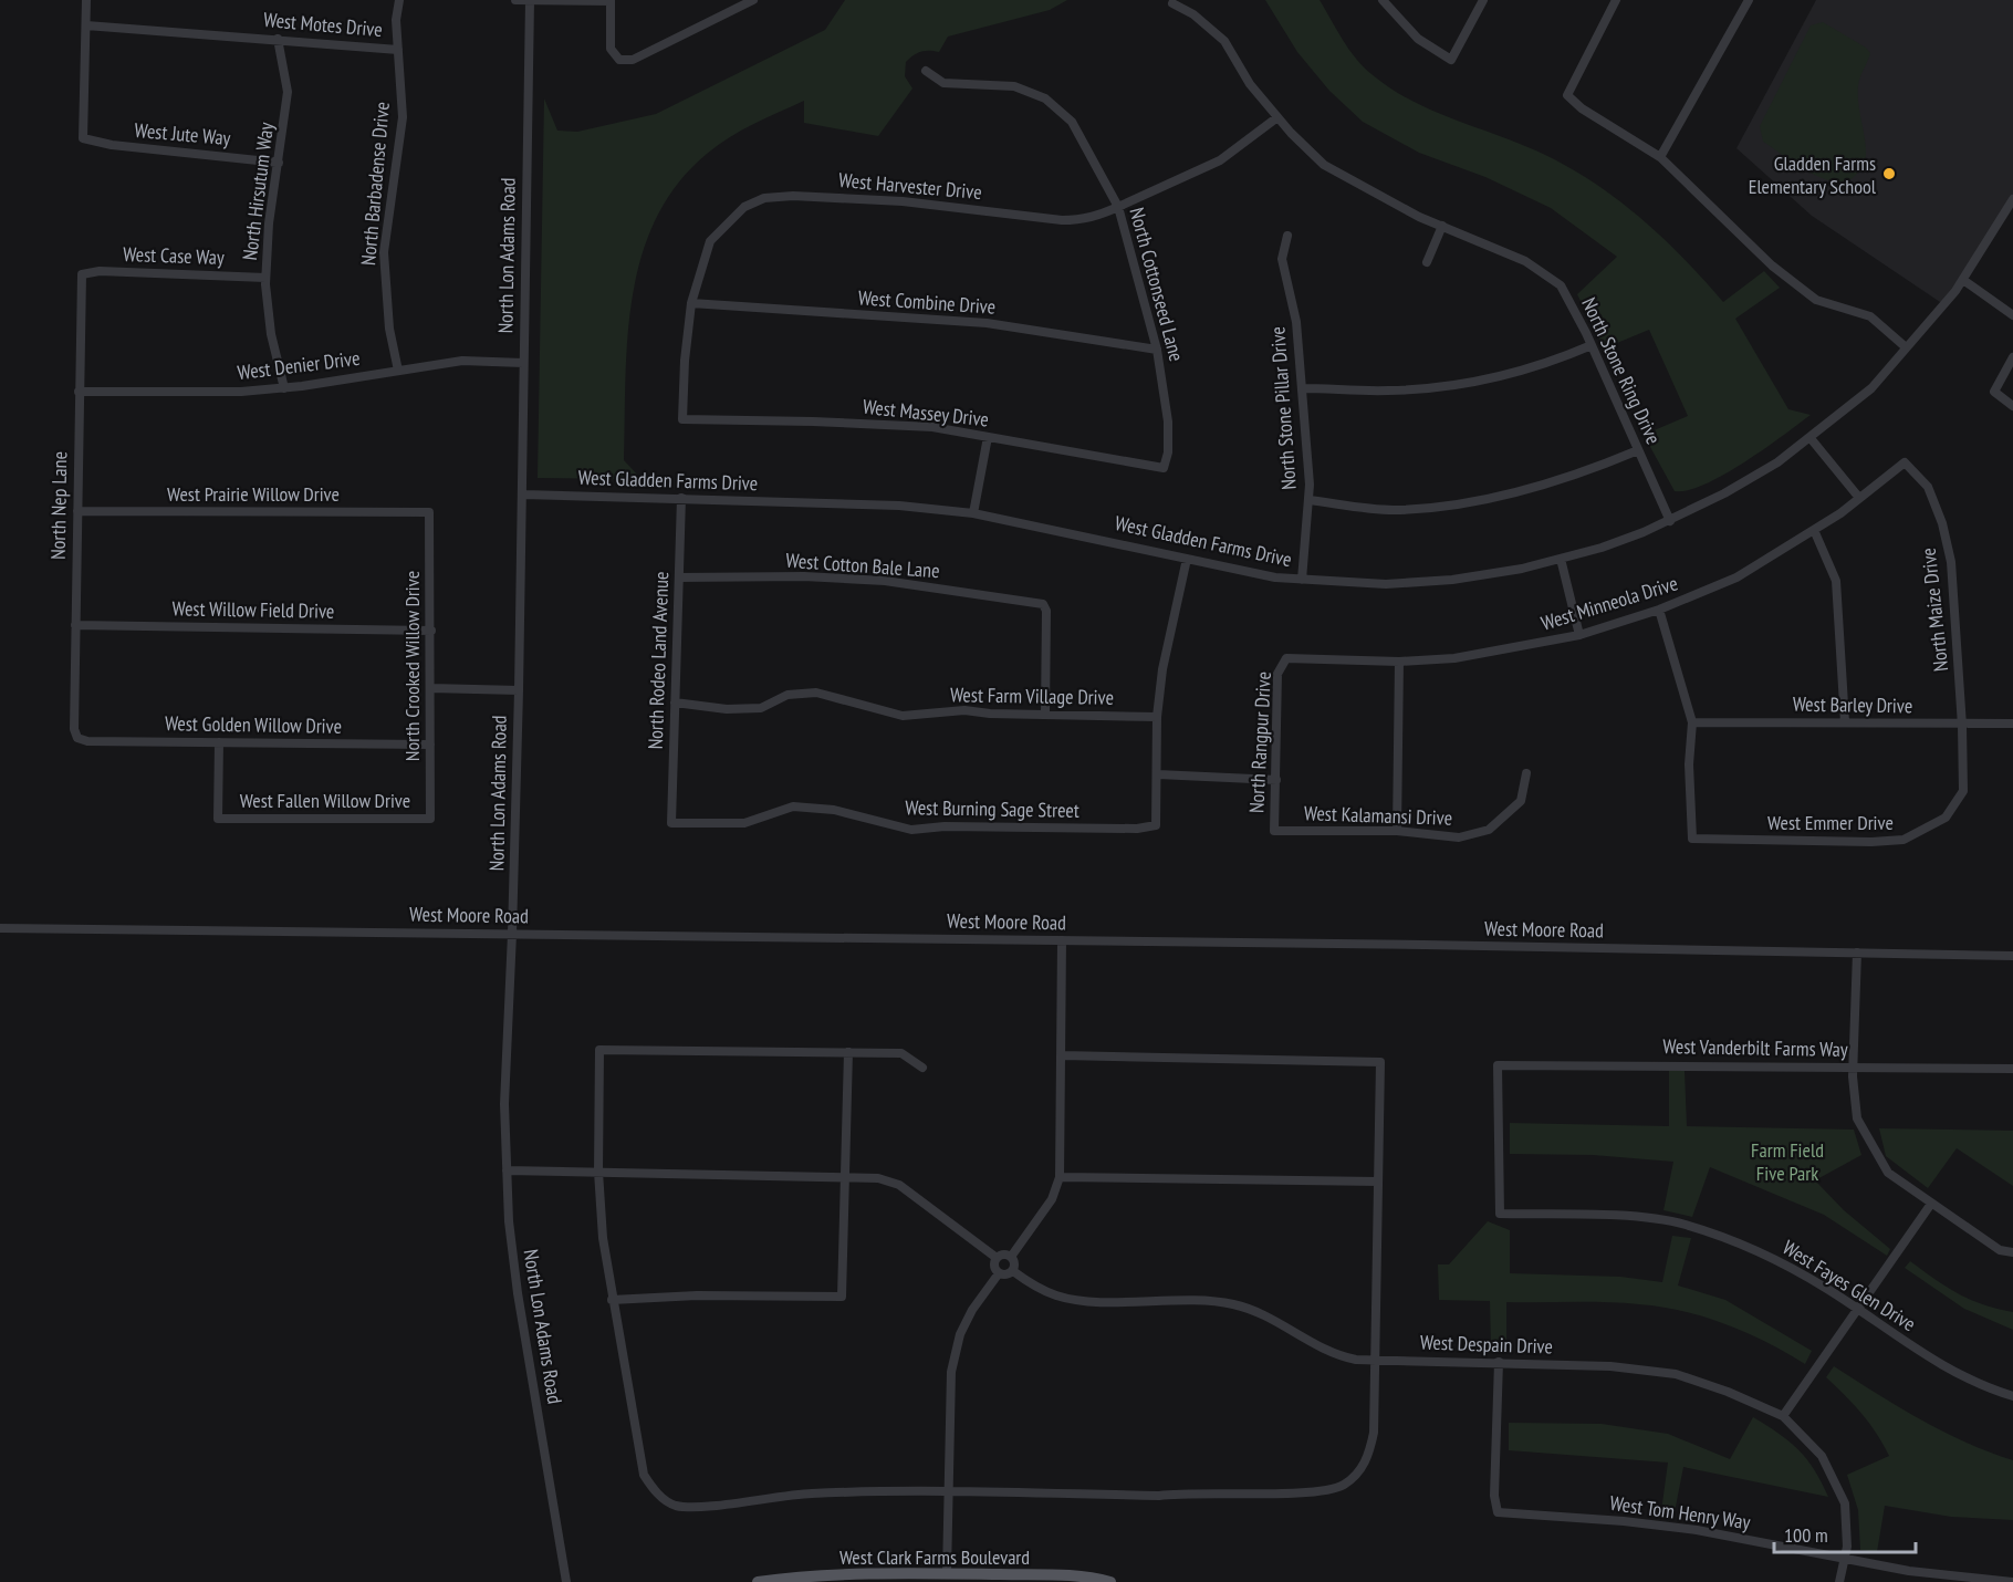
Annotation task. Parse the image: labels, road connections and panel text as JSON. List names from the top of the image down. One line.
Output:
{"streets":{"main road":["West Clark Farms Boulevard"],"street":["West Motes Drive","West Jute Way","North Barbadense Drive","West Harvester Drive","North Hirsutum Way","West Case Way","North Lon Adams Road","North Cottonseed Lane","West Combine Drive","West Denier Drive","North Stone Ring Drive","North Stone Pillar Drive","West Massey Drive","West Gladden Farms Drive","West Prairie Willow Drive","North Nep Lane","West Cotton Bale Lane","West Minneola Drive","West Willow Field Drive","North Maize Drive","North Rodeo Land Avenue","North Crooked Willow Drive","West Farm Village Drive","West Barley Drive","West Golden Willow Drive","North Rangpur Drive","West Fallen Willow Drive","West Burning Sage Street","West Kalamansi Drive","West Emmer Drive","West Moore Road","West Vanderbilt Farms Way","West Fayes Glen Drive","West Despain Drive","West Tom Henry Way"]},"crossings":[["West Motes Drive","West Jute Way"],["West Motes Drive","North Barbadense Drive"],["West Motes Drive","North Hirsutum Way"],["West Jute Way","North Hirsutum Way"],["North Barbadense Drive","West Denier Drive"],["West Harvester Drive","North Cottonseed Lane"],["West Harvester Drive","West Combine Drive"],["West Harvester Drive","North Stone Ring Drive"],["West Harvester Drive","West Massey Drive"],["North Hirsutum Way","West Case Way"],["North Hirsutum Way","West Denier Drive"],["West Case Way","North Nep Lane"],["North Lon Adams Road","West Denier Drive"],["North Lon Adams Road","West Gladden Farms Drive"],["North Lon Adams Road","West Moore Road"],["North Cottonseed Lane","West Combine Drive"],["North Cottonseed Lane","West Massey Drive"],["West Denier Drive","North Nep Lane"],["North Stone Ring Drive","West Gladden Farms Drive"],["North Stone Pillar Drive","West Gladden Farms Drive"],["West Gladden Farms Drive","North Rodeo Land Avenue"],["West Prairie Willow Drive","North Nep Lane"],["West Prairie Willow Drive","North Crooked Willow Drive"],["North Nep Lane","West Willow Field Drive"],["North Nep Lane","West Golden Willow Drive"],["West Cotton Bale Lane","North Rodeo Land Avenue"],["West Cotton Bale Lane","West Farm Village Drive"],["West Minneola Drive","North Maize Drive"],["West Minneola Drive","North Rangpur Drive"],["West Willow Field Drive","North Crooked Willow Drive"],["North Maize Drive","West Barley Drive"],["North Maize Drive","West Emmer Drive"],["North Rodeo Land Avenue","West Farm Village Drive"],["North Rodeo Land Avenue","West Burning Sage Street"],["North Crooked Willow Drive","West Golden Willow Drive"],["North Crooked Willow Drive","West Fallen Willow Drive"],["West Barley Drive","West Emmer Drive"],["West Golden Willow Drive","West Fallen Willow Drive"],["North Rangpur Drive","West Kalamansi Drive"],["West Vanderbilt Farms Way","West Fayes Glen Drive"],["West Despain Drive","West Tom Henry Way"]],"parks":["Farm Field Five Park"],"places":["Gladden Farms Elementary School"],"scale_bar":"100 m"}
